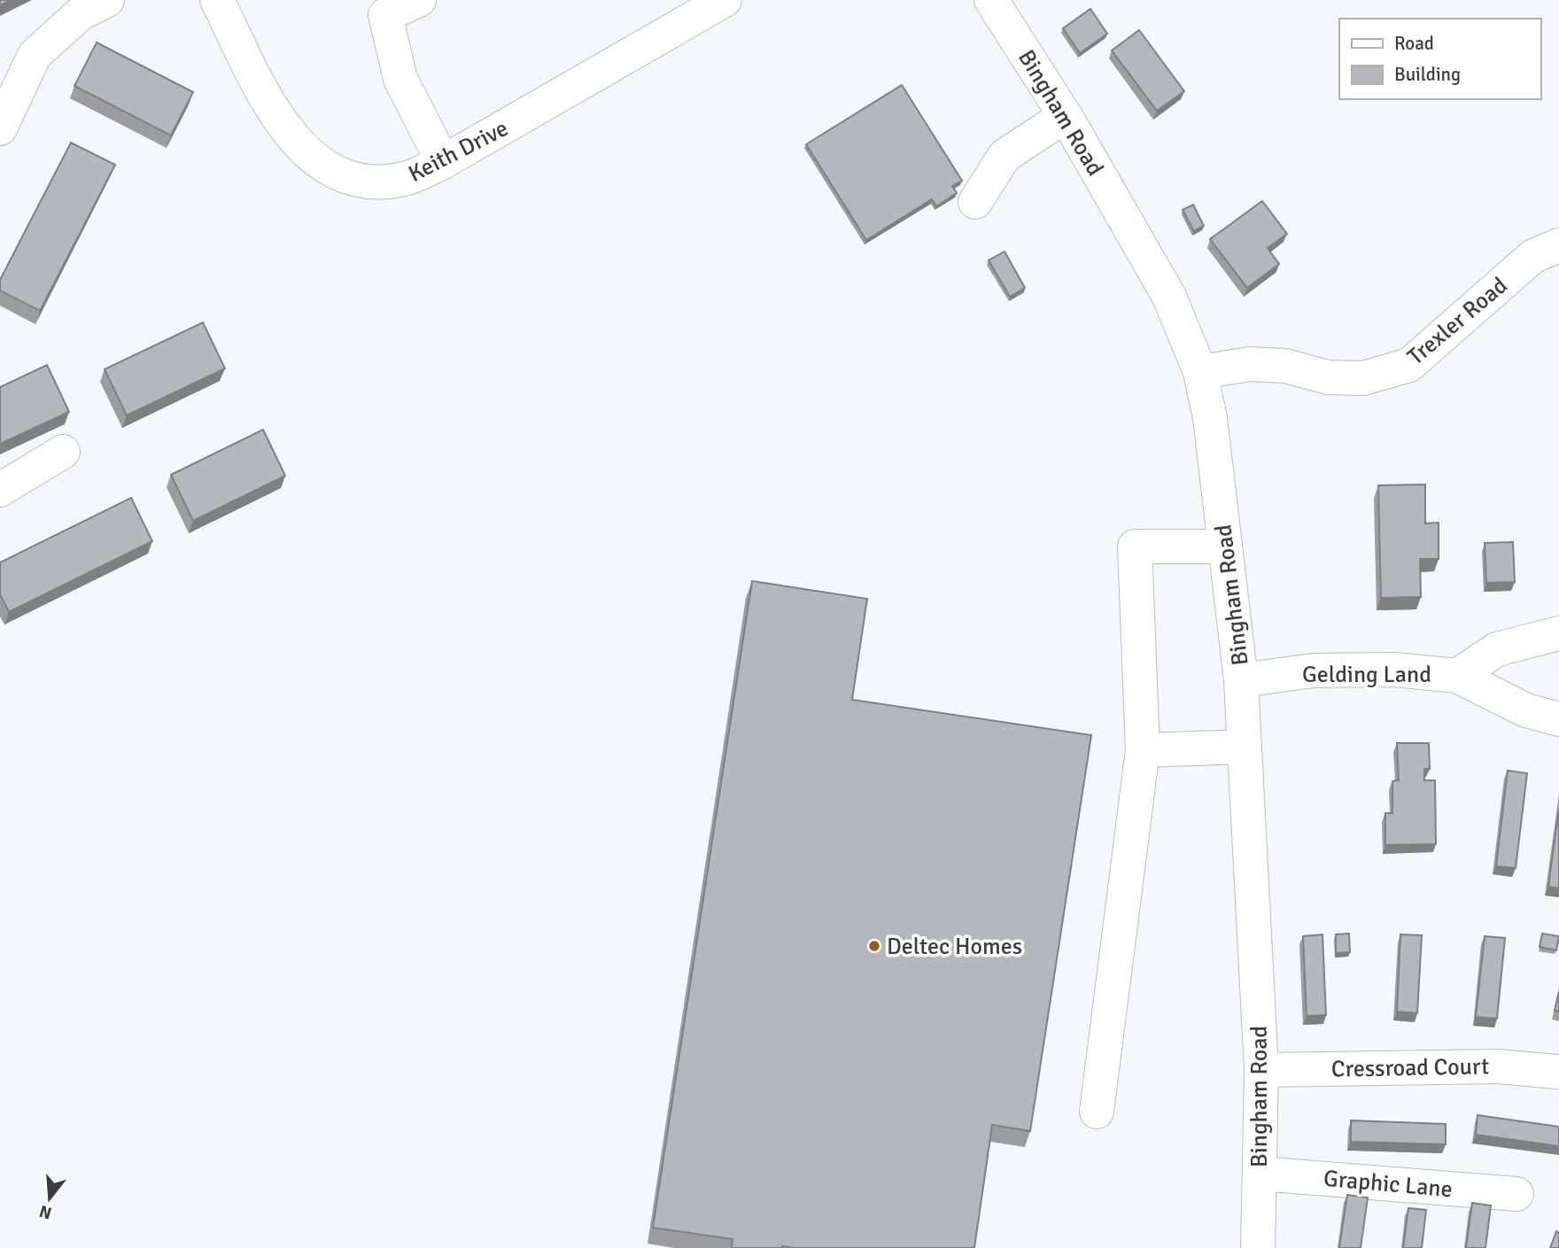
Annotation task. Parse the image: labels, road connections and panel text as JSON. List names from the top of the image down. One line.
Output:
{"streets":{"street":["Bingham Road","Keith Drive","Trexler Road","Gelding Land","Cressroad Court","Graphic Lane"]},"crossings":[["Bingham Road","Trexler Road"],["Bingham Road","Gelding Land"],["Bingham Road","Cressroad Court"],["Bingham Road","Graphic Lane"]],"places":["Deltec Homes"],"legend":["Road","Building"],"north":"bottom"}
